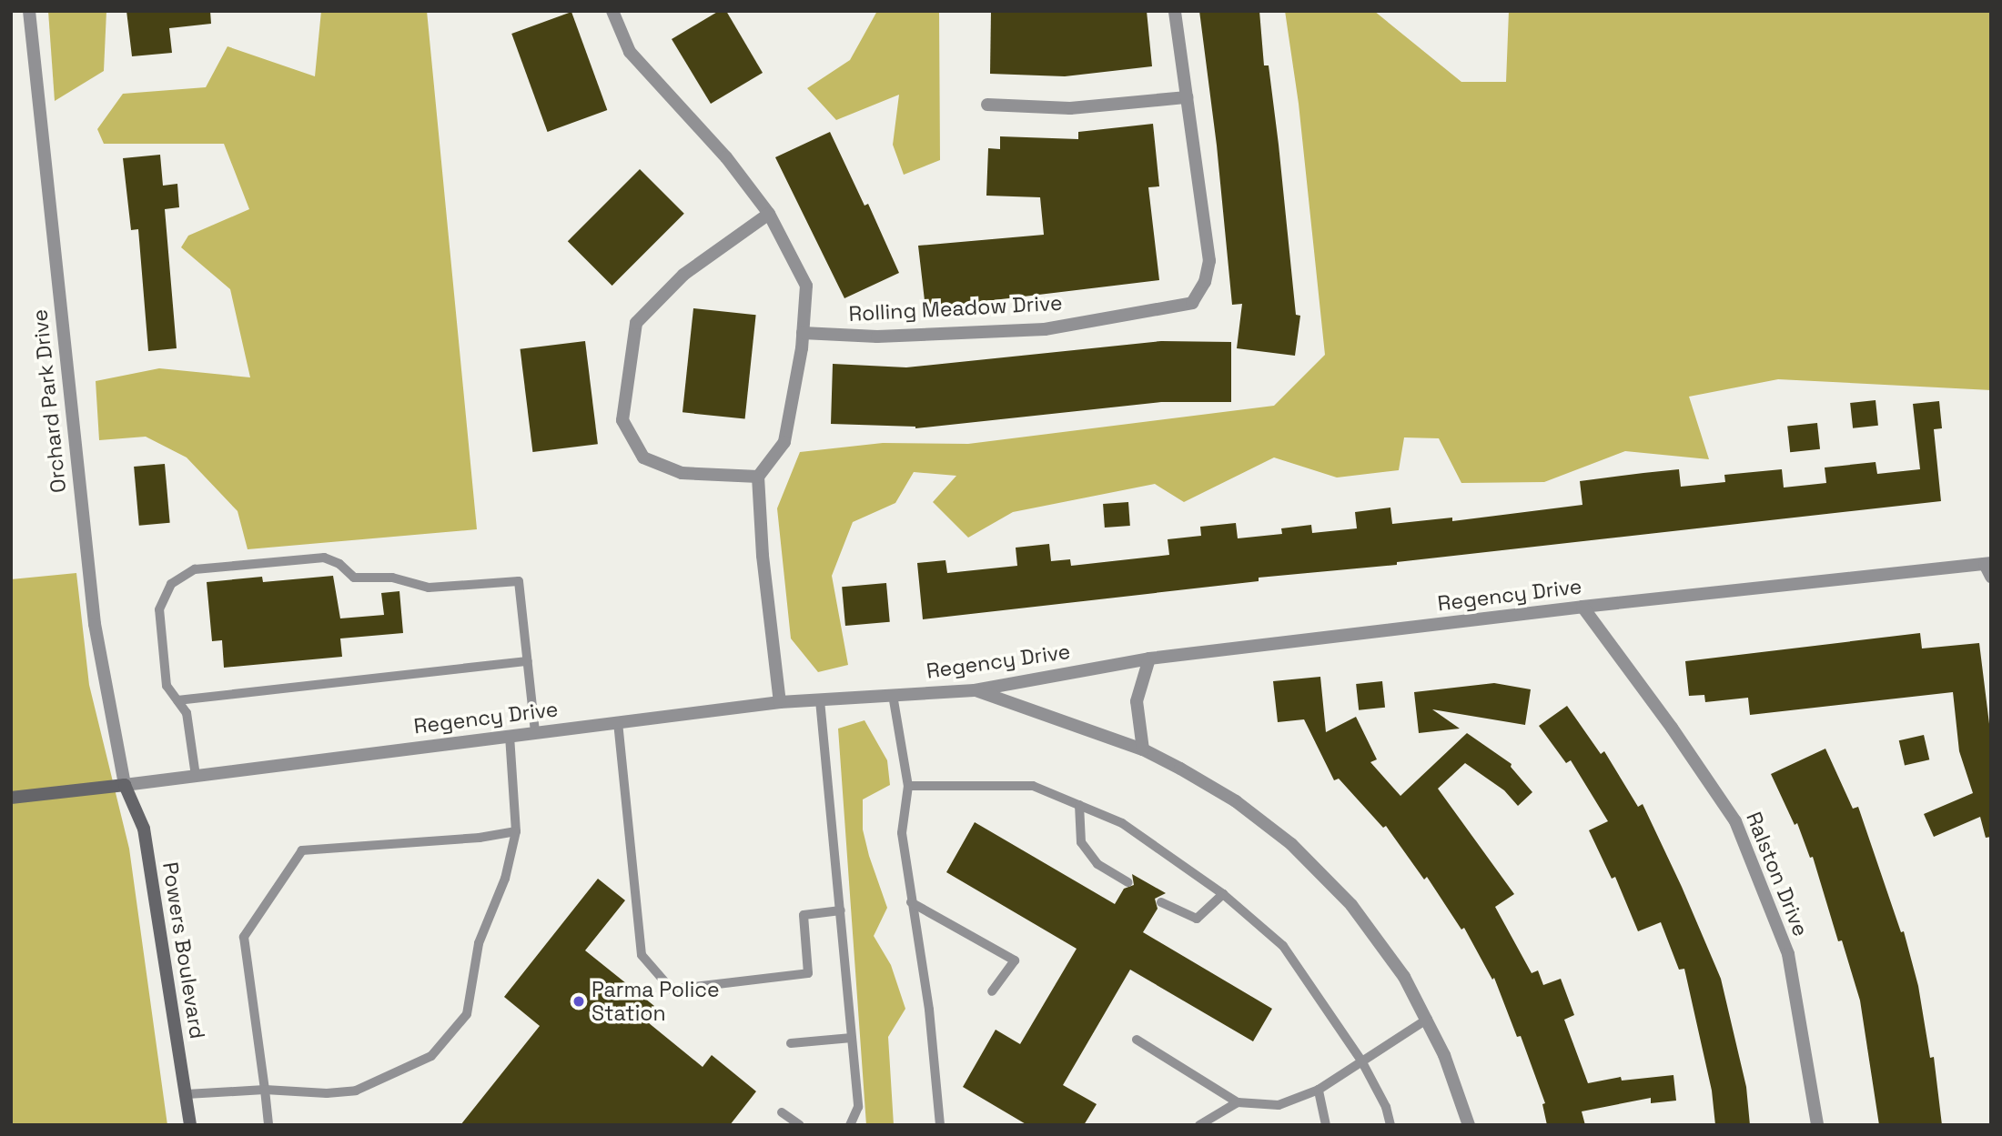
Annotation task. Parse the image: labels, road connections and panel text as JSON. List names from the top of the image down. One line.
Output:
{"streets":{"street":["Rolling Meadow Drive","Orchard Park Drive","Regency Drive","Ralston Drive","Powers Boulevard"]},"crossings":[["Orchard Park Drive","Regency Drive"],["Orchard Park Drive","Powers Boulevard"],["Regency Drive","Ralston Drive"],["Regency Drive","Powers Boulevard"]],"places":["Parma Police Station"]}
